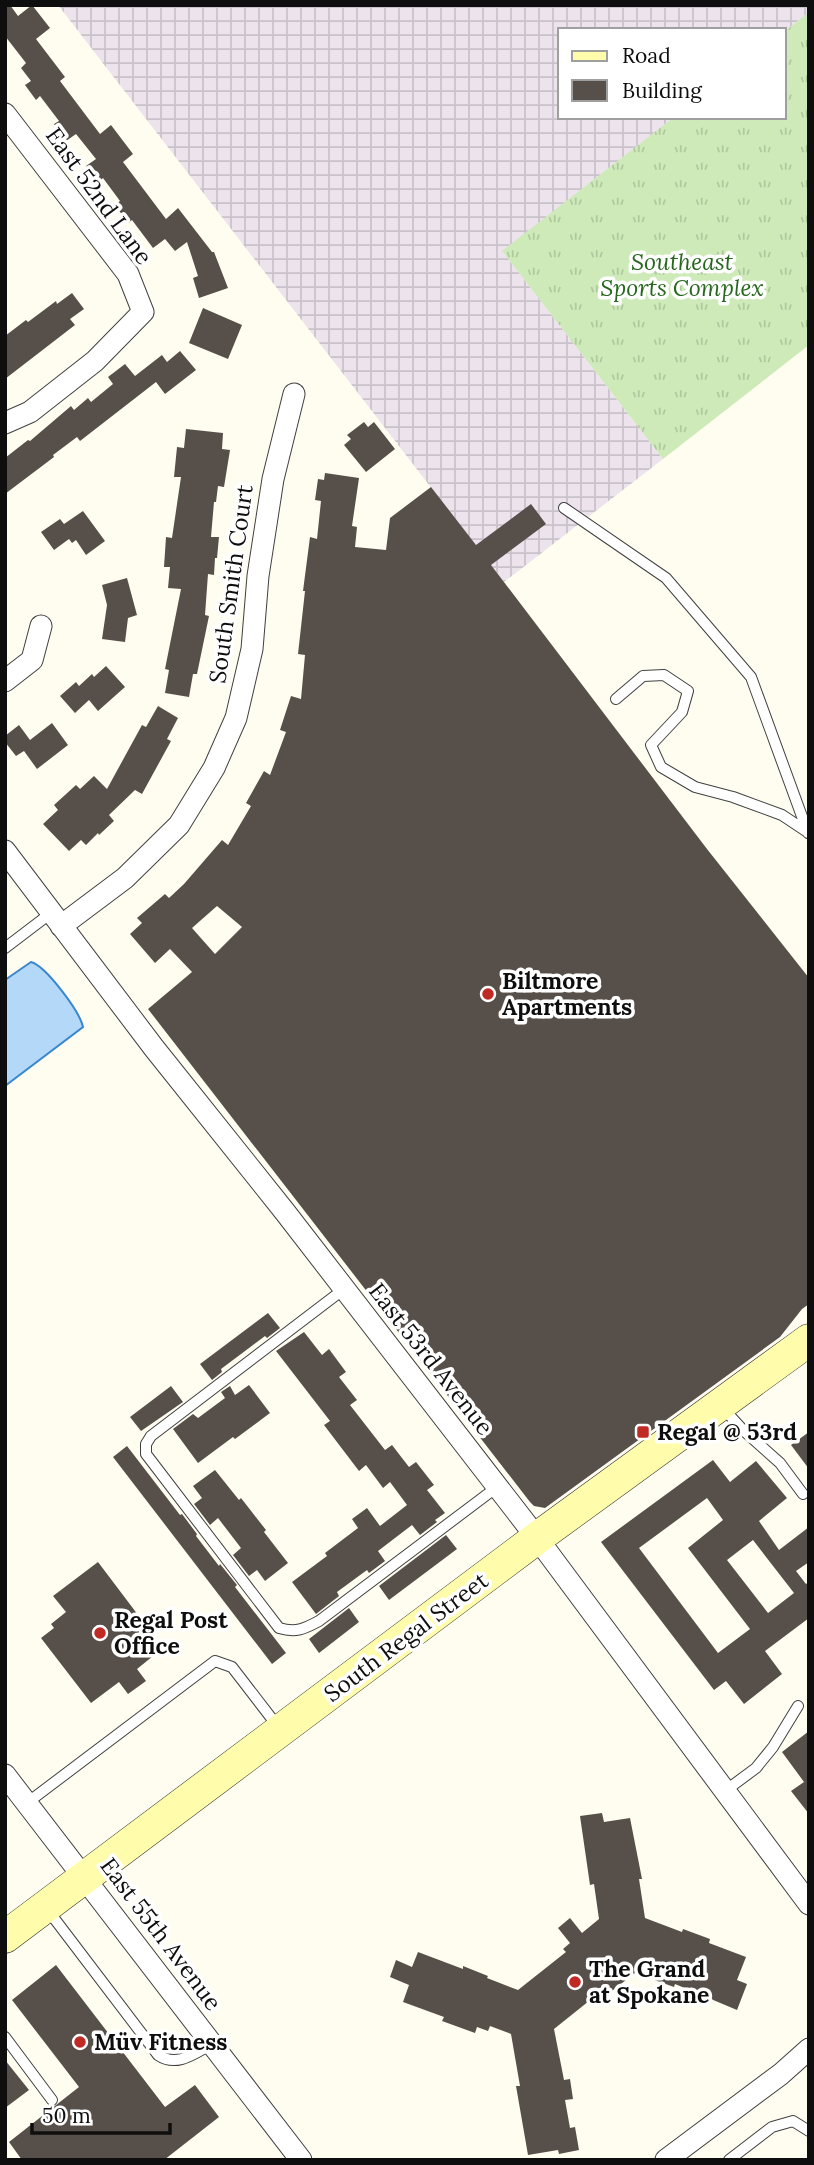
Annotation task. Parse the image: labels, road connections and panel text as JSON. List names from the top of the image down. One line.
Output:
{"streets":{"main road":["South Regal Street"],"street":["East 52nd Lane","South Smith Court","East 53rd Avenue","East 55th Avenue"]},"crossings":[["South Smith Court","East 53rd Avenue"],["East 53rd Avenue","South Regal Street"],["South Regal Street","East 55th Avenue"]],"parks":["Southeast Sports Complex"],"places":{"other":["Biltmore Apartments","Regal Post Office","The Grand at Spokane","Müv Fitness"],"transit":["Regal @ 53rd"]},"legend":["Road","Building"],"scale_bar":"50 m"}
